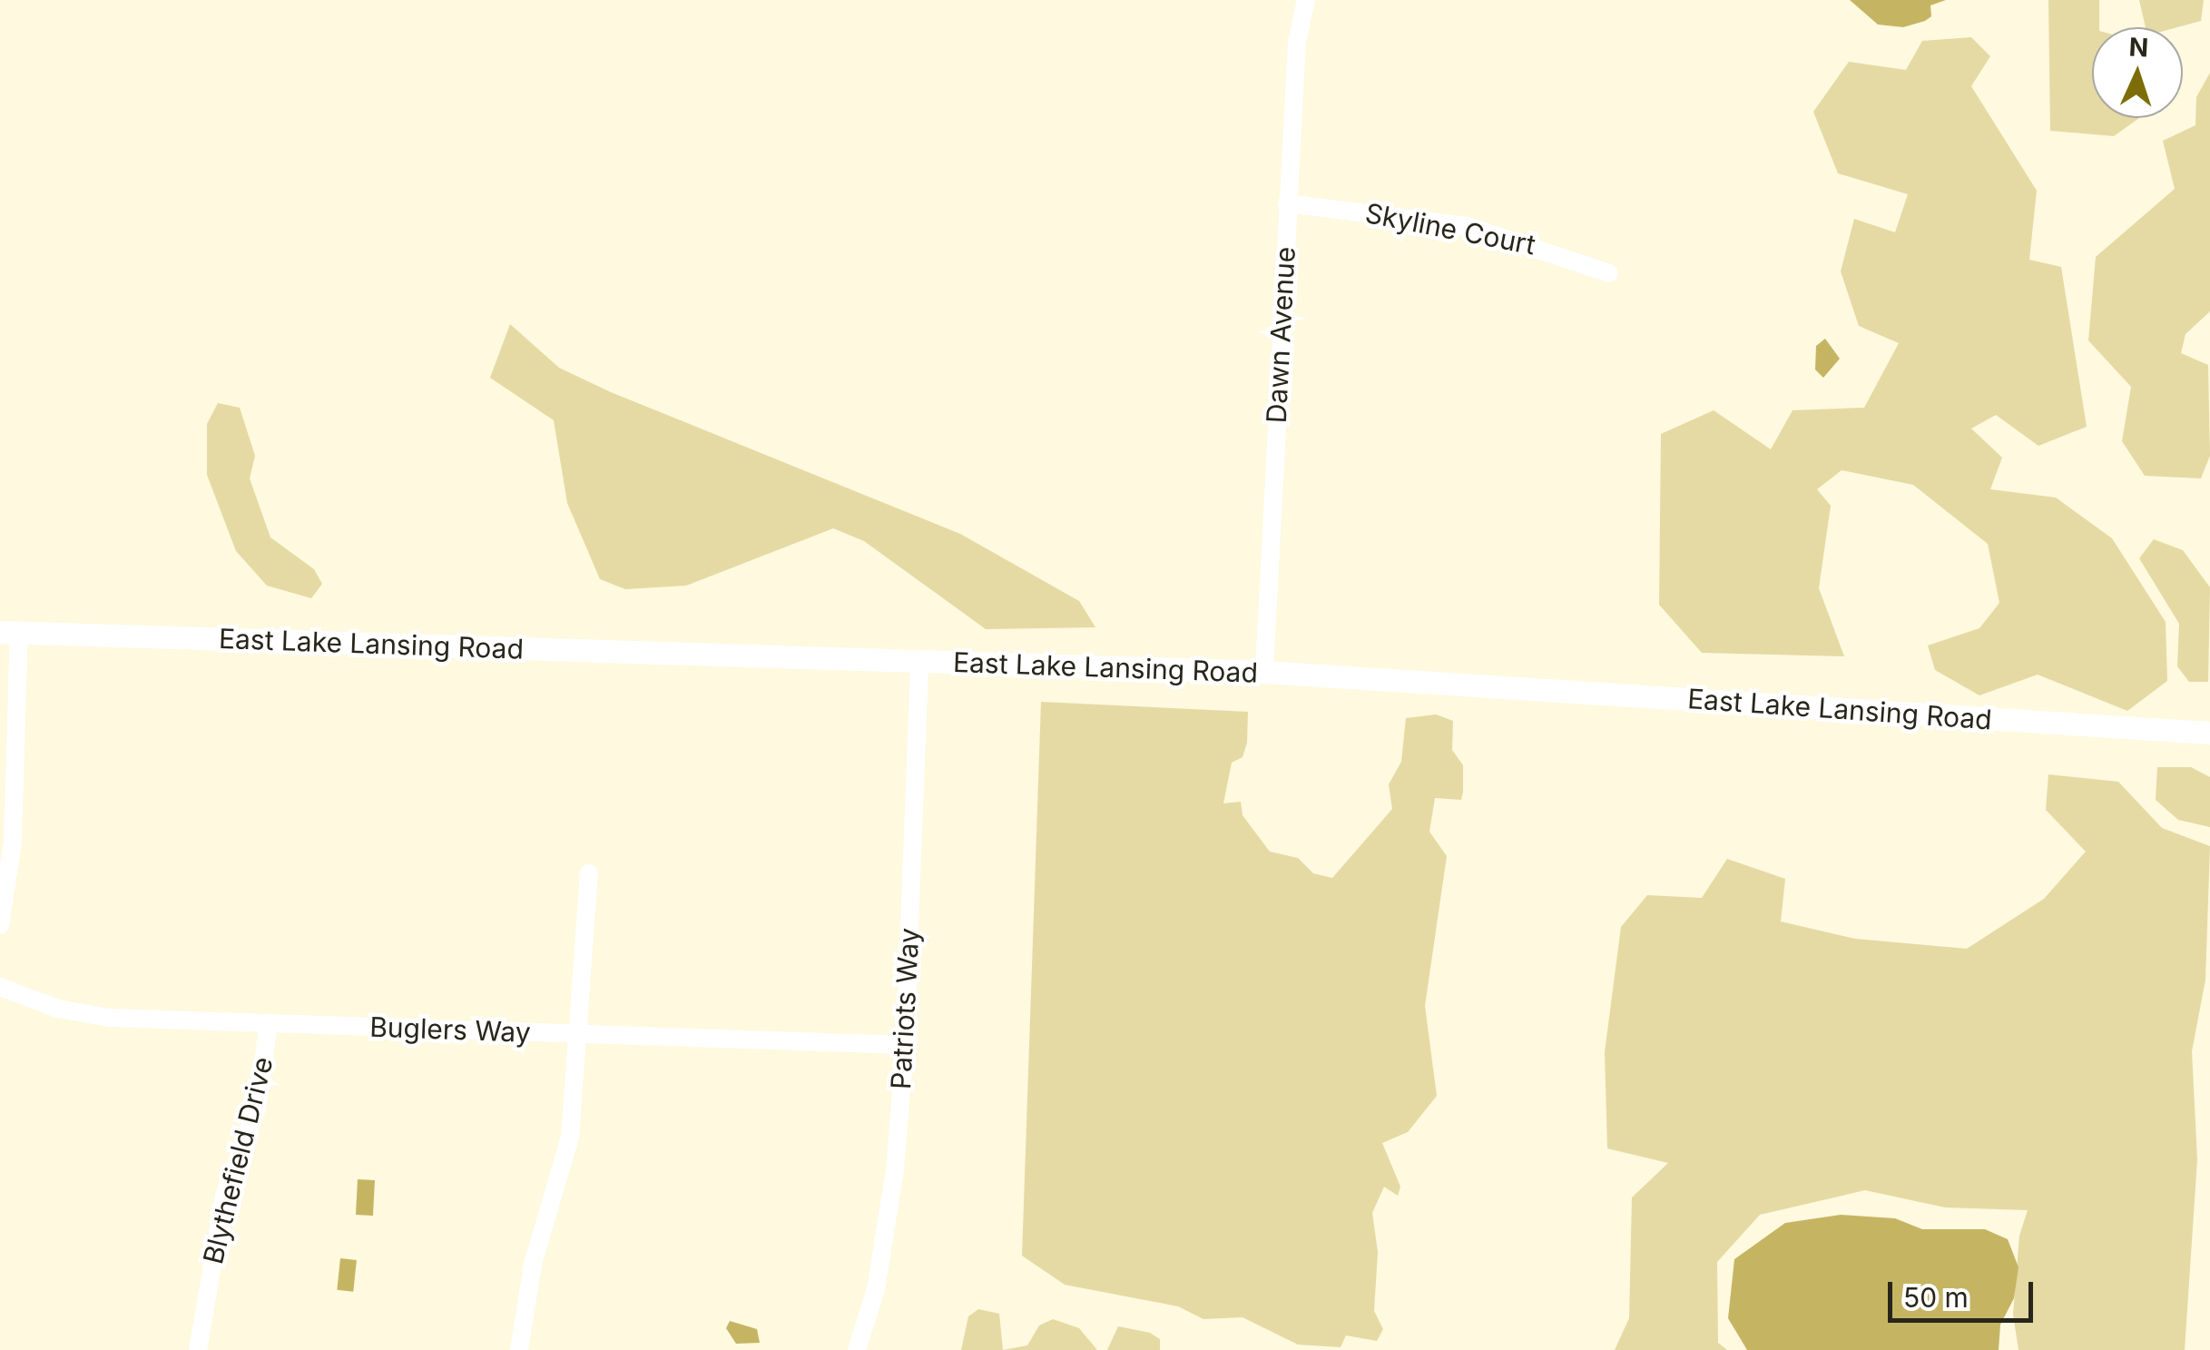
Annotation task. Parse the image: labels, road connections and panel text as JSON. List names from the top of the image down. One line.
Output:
{"streets":{"main road":["East Lake Lansing Road"],"street":["Skyline Court","Dawn Avenue","Patriots Way","Buglers Way","Blythefield Drive"]},"crossings":[["Skyline Court","Dawn Avenue"],["Dawn Avenue","East Lake Lansing Road"],["East Lake Lansing Road","Patriots Way"],["Patriots Way","Buglers Way"],["Buglers Way","Blythefield Drive"]],"scale_bar":"50 m","north":"top"}
